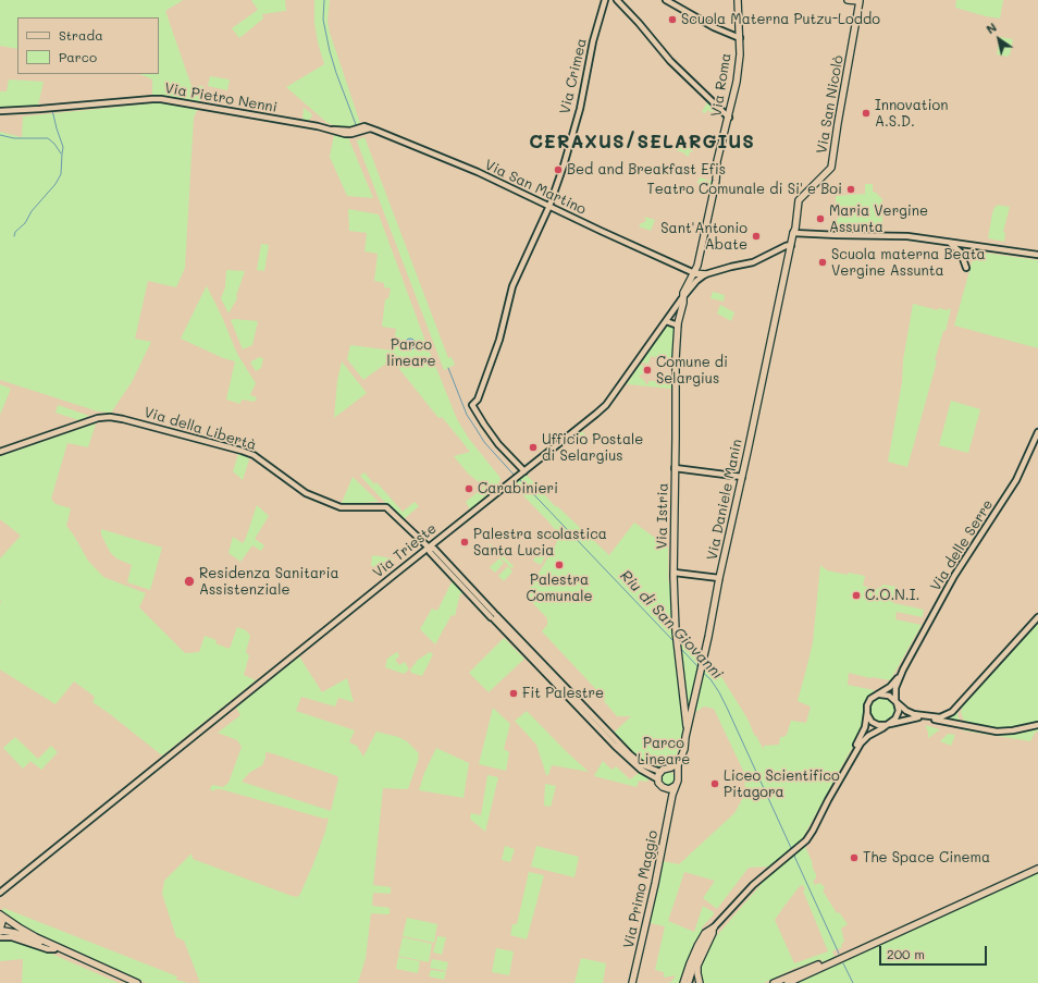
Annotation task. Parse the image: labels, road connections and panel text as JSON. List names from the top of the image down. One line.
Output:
{"streets":{"main road":["Via Roma","Via San Nicolò","Via Daniele Manin","Via Istria","Via Primo Maggio"],"street":["Via Crimea","Via Pietro Nenni","Via San Martino","Via della Libertà","Via delle Serre","Via Trieste"]},"crossings":[["Via Crimea","Via San Martino"],["Via Crimea","Via Trieste"],["Via Roma","Via San Martino"],["Via Roma","Via Istria"],["Via Roma","Via Trieste"],["Via Pietro Nenni","Via San Martino"],["Via San Nicolò","Via Daniele Manin"],["Via della Libertà","Via Trieste"],["Via Daniele Manin","Via Istria"],["Via Daniele Manin","Via Primo Maggio"],["Via Istria","Via Trieste"]],"districts":["CERAXUS/SELARGIUS"],"water":["Riu di San Giovanni"],"parks":["Parco lineare","Parco Lineare"],"places":["Scuola Materna Putzu-Loddo","Innovation A.S.D.","Bed and Breakfast Efis","Teatro Comunale di Si' e Boi","Maria Vergine Assunta","Sant'Antonio Abate","Scuola materna Beata Vergine Assunta","Comune di Selargius","Ufficio Postale di Selargius","Carabinieri","Palestra scolastica Santa Lucia","Palestra Comunale","Residenza Sanitaria Assistenziale","C.O.N.I.","Fit Palestre","Liceo Scientifico Pitagora","The Space Cinema"],"legend":["Strada","Parco"],"scale_bar":"200 m","north":"top left"}
